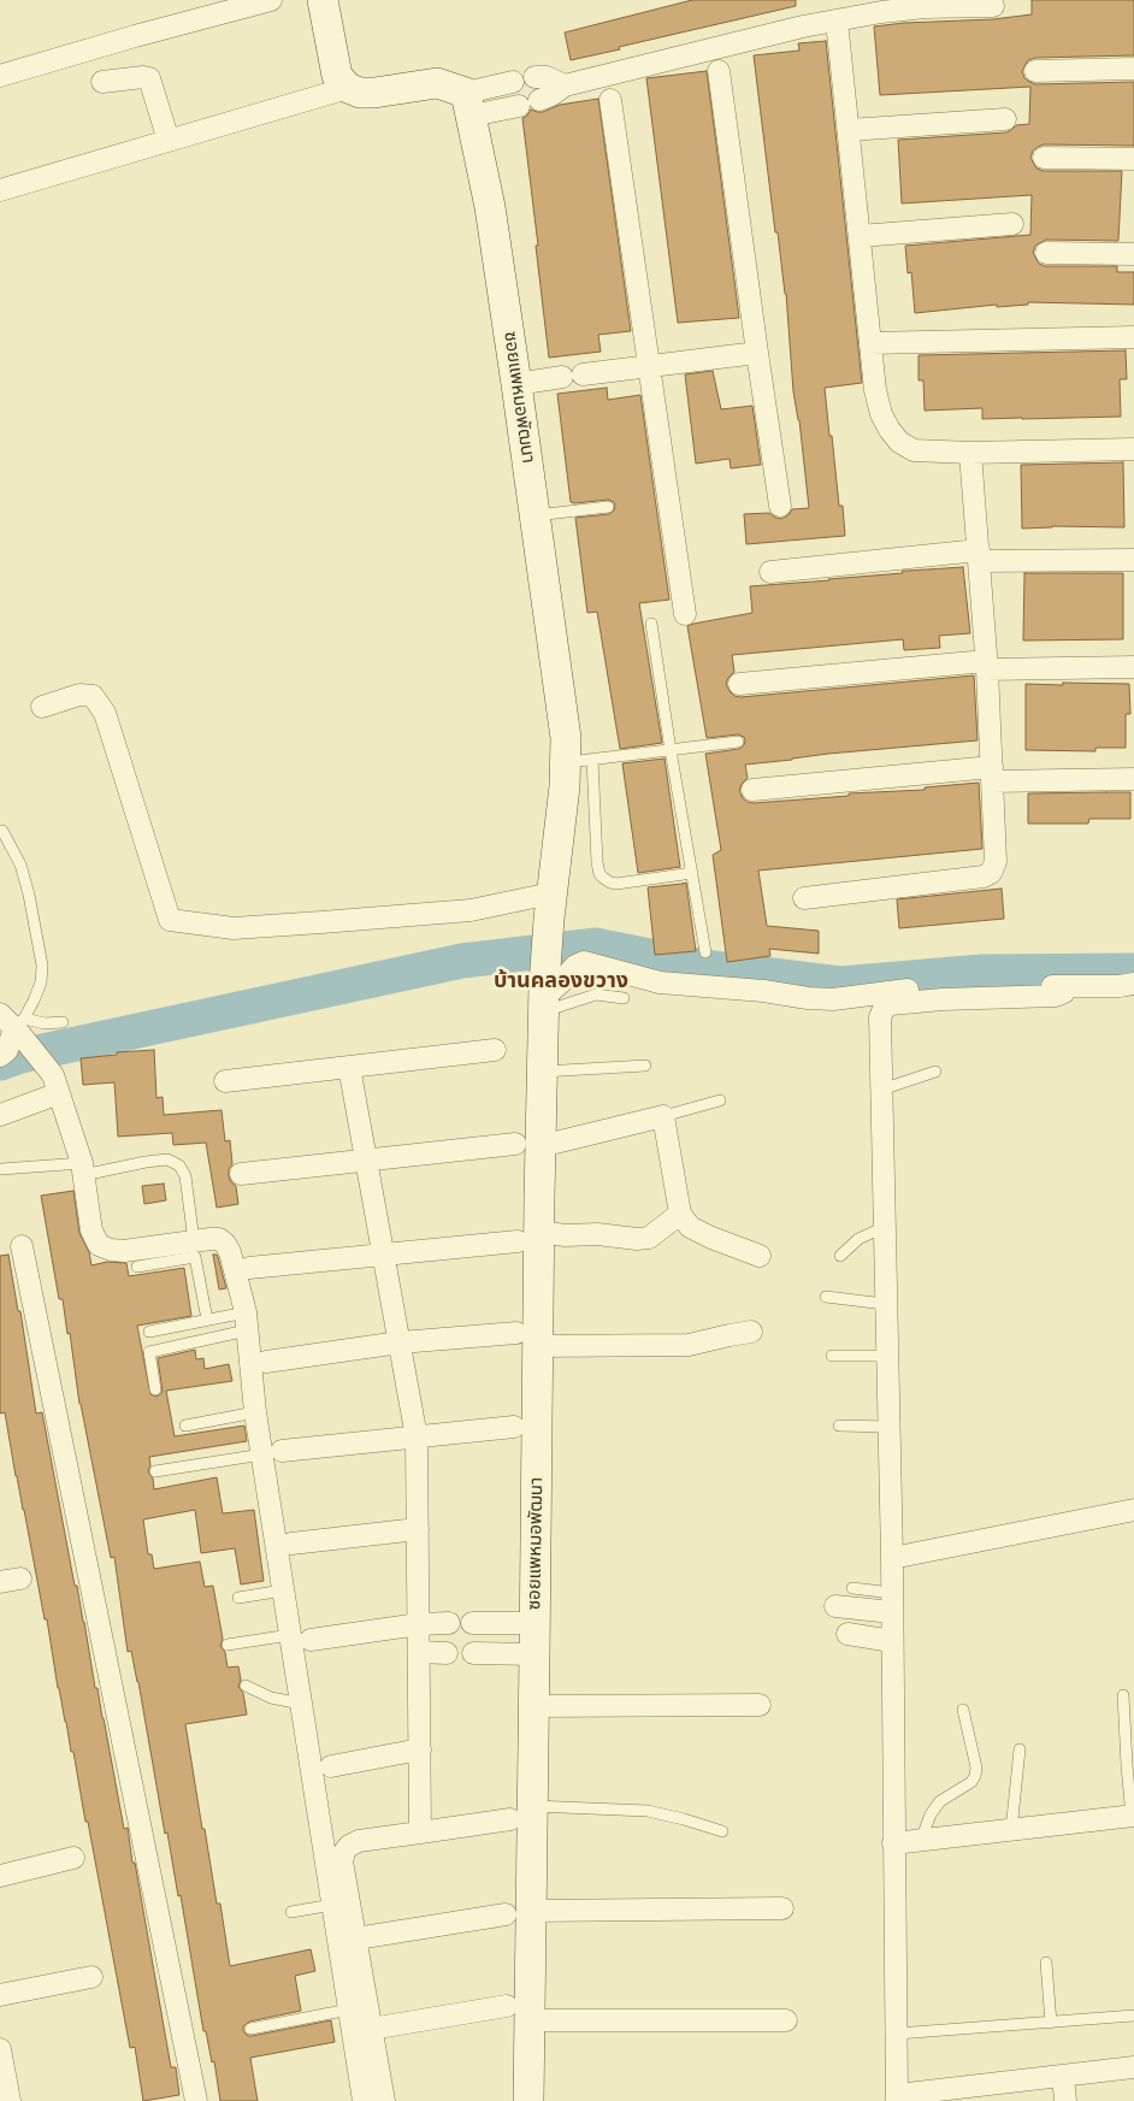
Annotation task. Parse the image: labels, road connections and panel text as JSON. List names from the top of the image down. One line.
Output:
{"streets":{"street":["ซอยแพหมอพัฒนา"]},"districts":["บ้านคลองขวาง"]}
